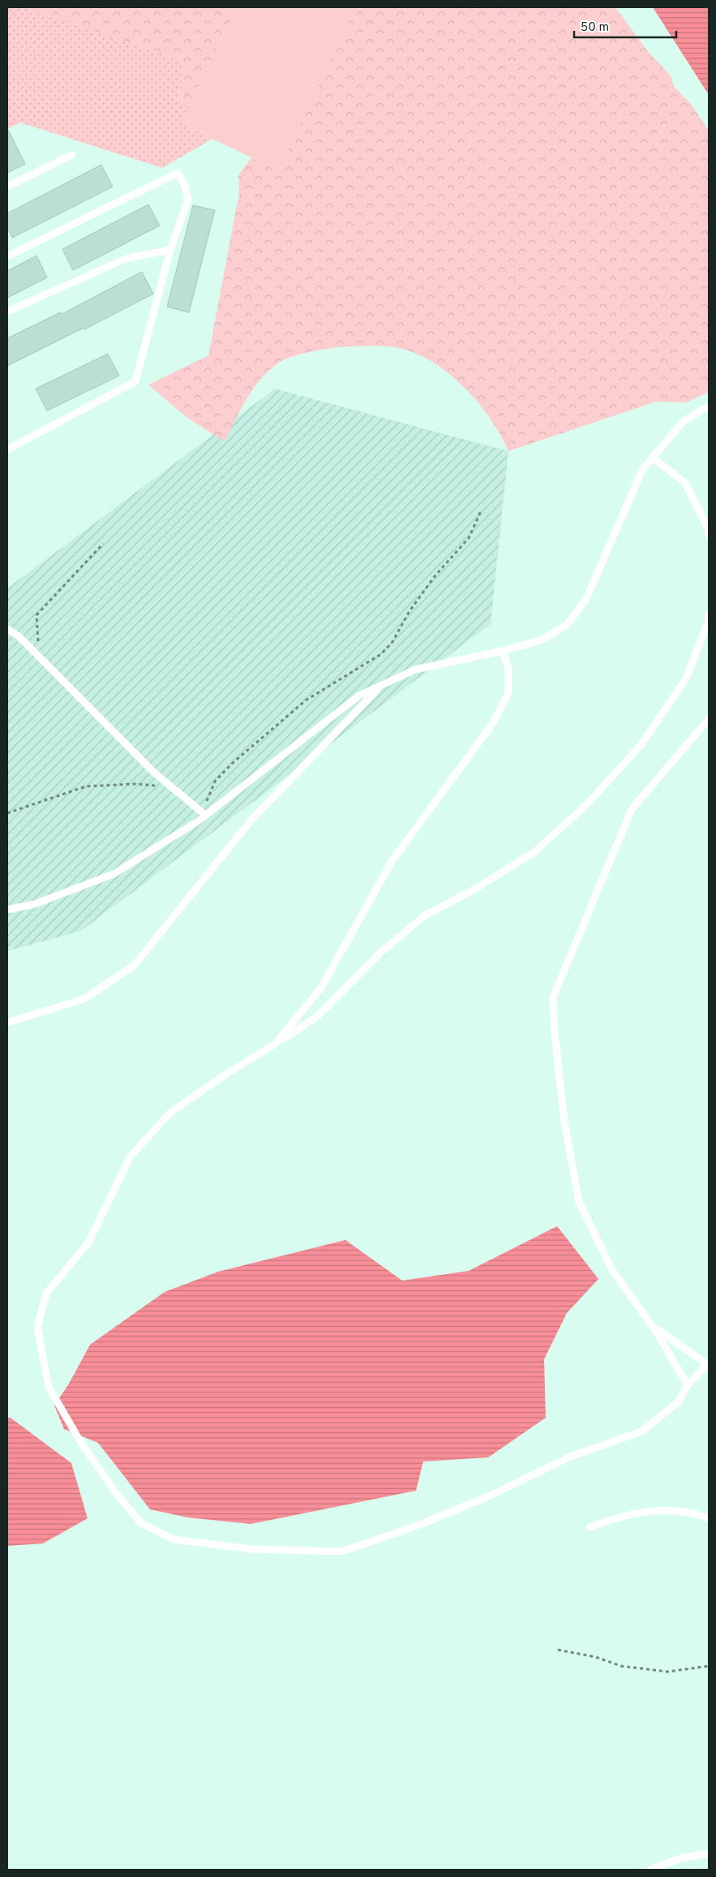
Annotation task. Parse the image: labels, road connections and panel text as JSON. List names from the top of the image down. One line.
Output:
{"scale_bar":"50 m"}
